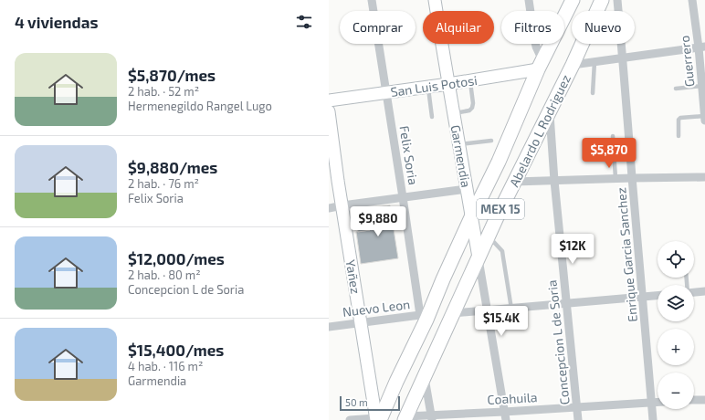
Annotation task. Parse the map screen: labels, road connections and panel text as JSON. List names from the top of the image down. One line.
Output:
{"streets":{"main road":["Abelardo L Rodriguez","MEX 15"],"street":["Guerrero","San Luis Potosi","Felix Soria","Garmendia","Enrique Garcia Sanchez","Yañez","Nuevo Leon","Concepcion L de Soria","Coahuila"]},"crossings":[["San Luis Potosi","Abelardo L Rodriguez"],["San Luis Potosi","Felix Soria"],["San Luis Potosi","Garmendia"],["Abelardo L Rodriguez","Felix Soria"],["Abelardo L Rodriguez","Garmendia"],["Abelardo L Rodriguez","Yañez"],["Abelardo L Rodriguez","Nuevo Leon"],["Abelardo L Rodriguez","Concepcion L de Soria"],["Abelardo L Rodriguez","Coahuila"],["Felix Soria","Nuevo Leon"],["Garmendia","Coahuila"],["Enrique Garcia Sanchez","Coahuila"],["Yañez","Nuevo Leon"],["Concepcion L de Soria","Coahuila"]],"scale_bar":"50 m","page":{"heading":"4 viviendas","chip":["Comprar","Alquilar","Filtros","Nuevo"],"list":[{"name":"$5,870/mes","note":"2 hab. · 52 m² · Hermenegildo Rangel Lugo"},{"name":"$9,880/mes","note":"2 hab. · 76 m² · Felix Soria"},{"name":"$12,000/mes","note":"2 hab. · 80 m² · Concepcion L de Soria"},{"name":"$15,400/mes","note":"4 hab. · 116 m² · Garmendia"}],"price":["$5,870","$9,880","$12K","$15.4K"],"map_buttons":["+","−"],"scale":"50 m"}}
